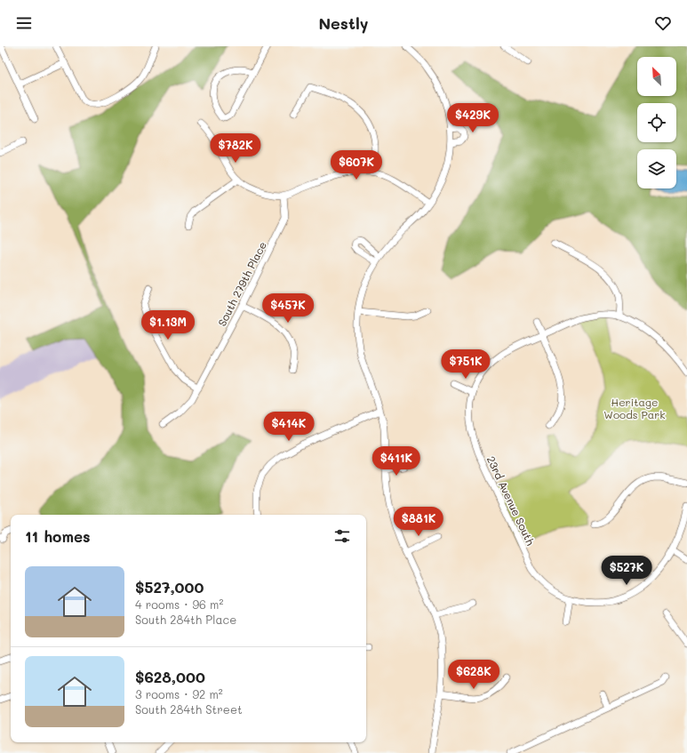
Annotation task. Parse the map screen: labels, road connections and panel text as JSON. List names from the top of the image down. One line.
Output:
{"streets":{"street":["South 279th Place","23rd Avenue South"]},"parks":["Heritage Woods Park"],"north":"top left","page":{"header":"Nestly","price":["$429K","$782K","$607K","$457K","$1.13M","$751K","$414K","$411K","$881K","$527K","$628K"],"heading":"11 homes","list":[{"name":"$527,000","note":"4 rooms · 96 m² · South 284th Place"},{"name":"$628,000","note":"3 rooms · 92 m² · South 284th Street"}]}}
